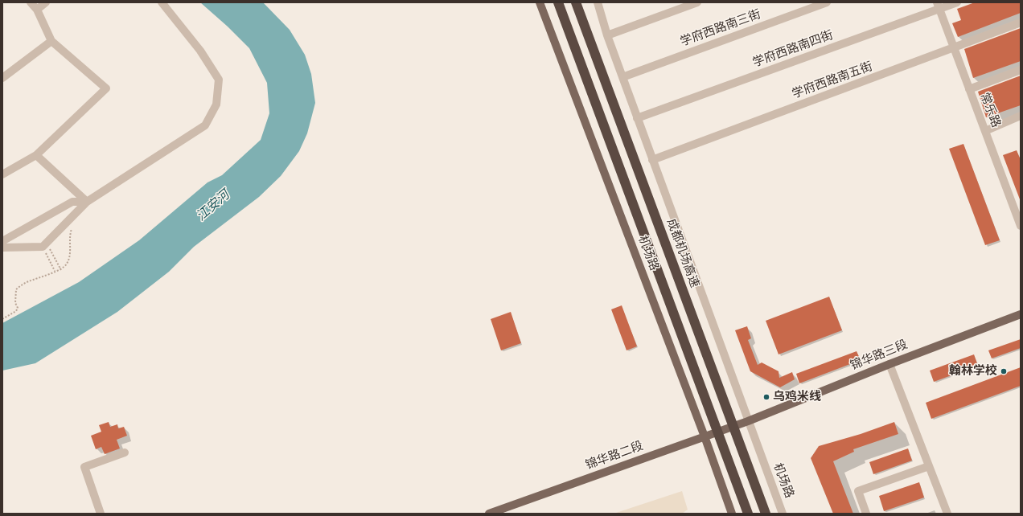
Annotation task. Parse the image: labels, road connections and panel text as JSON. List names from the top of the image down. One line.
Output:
{"streets":{"highway":["成都机场高速"],"main road":["机场路","锦华路三段","锦华路二段"],"street":["学府西路南三街","学府西路南四街","学府西路南五街","常乐路"]},"crossings":[["学府西路南三街","机场路"],["学府西路南四街","常乐路"],["学府西路南四街","机场路"],["学府西路南五街","常乐路"],["学府西路南五街","机场路"],["机场路","锦华路三段"],["机场路","锦华路二段"],["锦华路三段","锦华路二段"]],"water":["江安河"],"places":["翰林学校","乌鸡米线"]}
